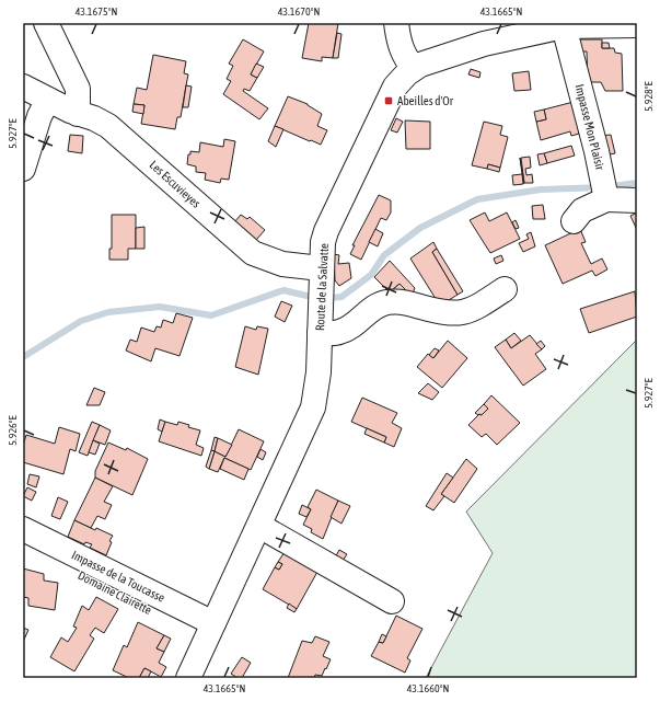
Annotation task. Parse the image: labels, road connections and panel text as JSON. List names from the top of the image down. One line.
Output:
{"streets":{"street":["Impasse Mon Plaisir","Les Escuvieyes","Route de la Salvatte","Impasse de la Toucasse","Domaine Clairette"]},"crossings":[["Impasse Mon Plaisir","Route de la Salvatte"],["Les Escuvieyes","Route de la Salvatte"],["Route de la Salvatte","Impasse de la Toucasse"],["Route de la Salvatte","Domaine Clairette"],["Impasse de la Toucasse","Domaine Clairette"]],"places":{"transit":["Abeilles d'Or"]},"coordinates":["43.1675°N","43.1670°N","43.1665°N","5.928°E","5.927°E","5.926°E","43.1660°N"]}
